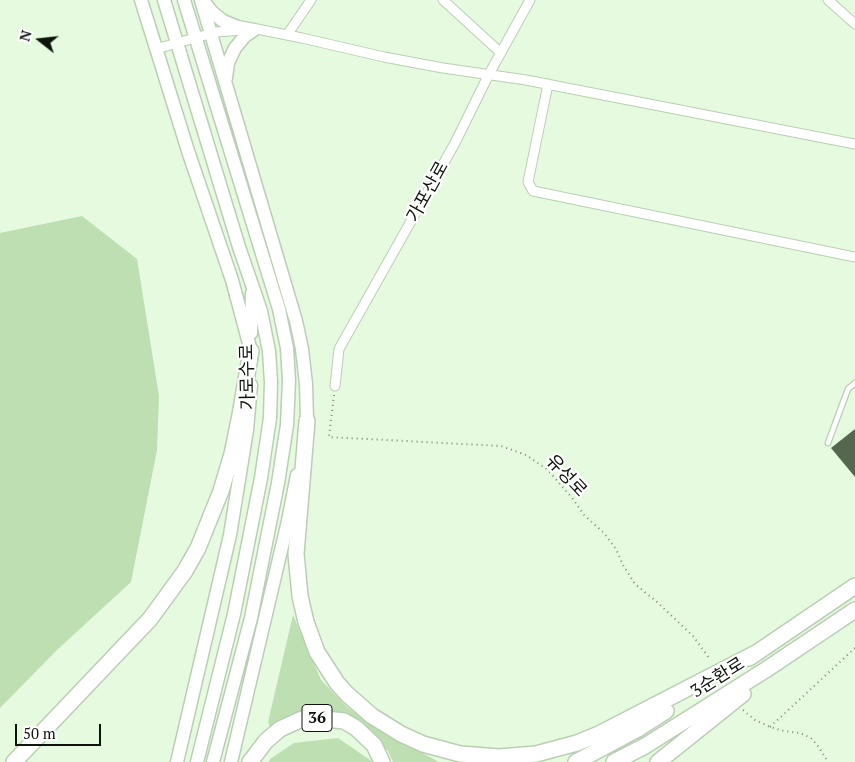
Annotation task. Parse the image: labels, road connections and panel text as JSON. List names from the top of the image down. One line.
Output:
{"streets":{"highway":["3순환로","36"],"main road":["가로수로"],"street":["가포산로"],"path":["유성로"]},"crossings":[["가포산로","유성로"]],"scale_bar":"50 m","north":"left"}
